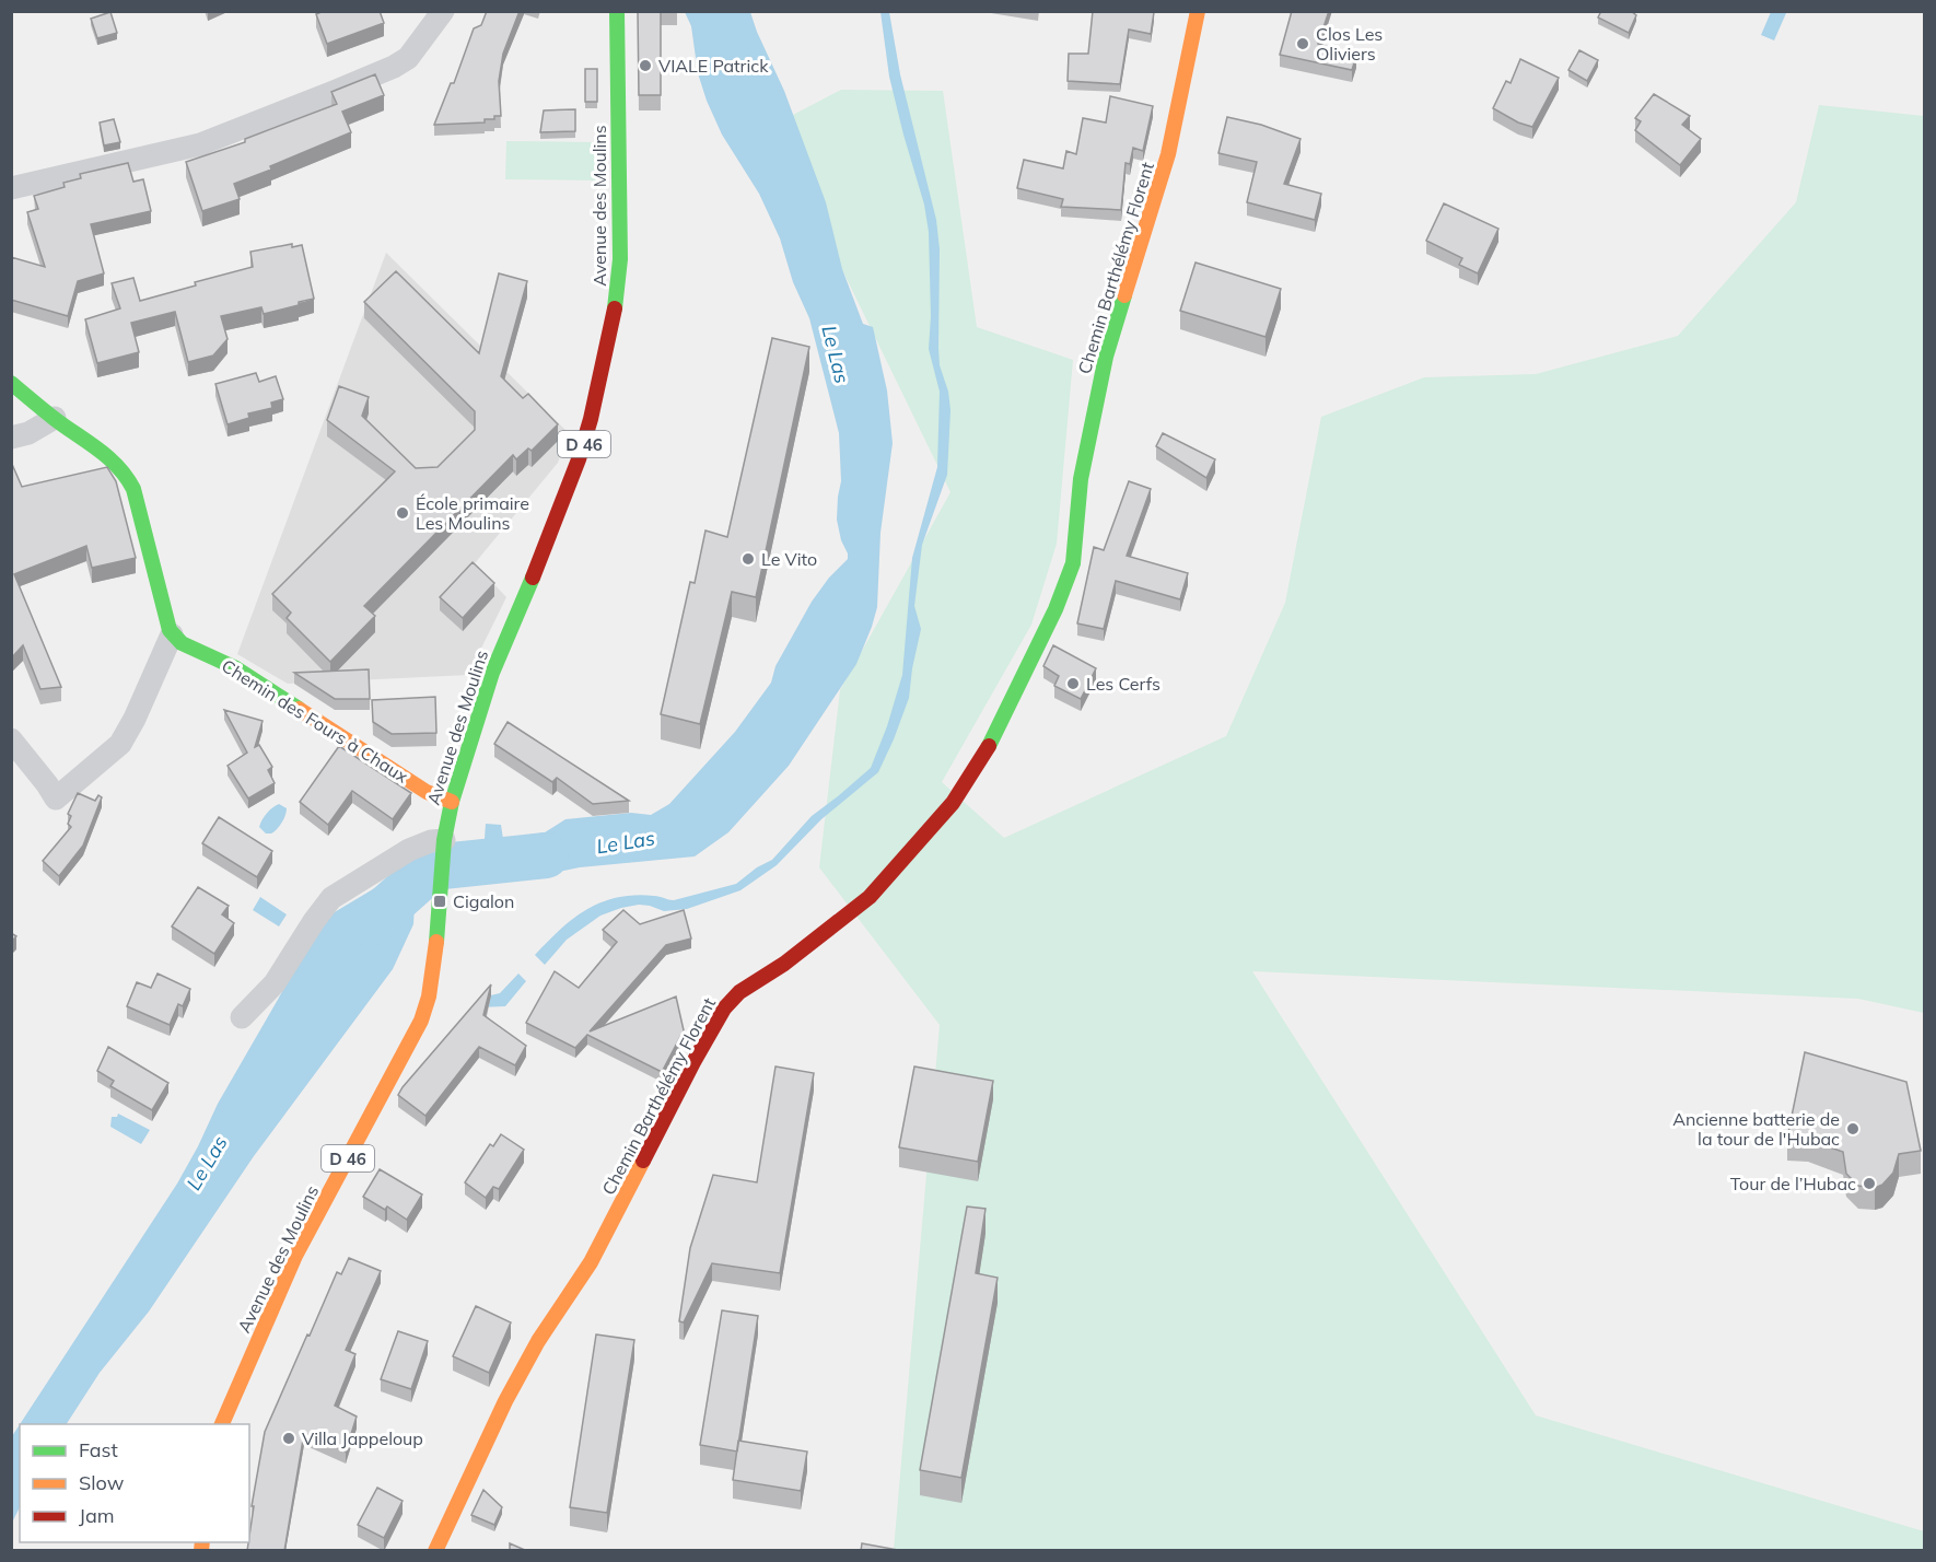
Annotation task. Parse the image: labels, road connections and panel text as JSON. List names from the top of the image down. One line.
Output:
{"streets":{"street":["Avenue des Moulins","Chemin Barthélémy Florent","D 46","Chemin des Fours à Chaux"]},"crossings":[["Avenue des Moulins","Chemin des Fours à Chaux"]],"water":["Le Las"],"places":{"other":["Clos Les Oliviers","VIALE Patrick","École primaire Les Moulins","Le Vito","Les Cerfs","Ancienne batterie de la tour de l'Hubac","Tour de l’Hubac","Villa Jappeloup"],"transit":["Cigalon"]},"legend":["Fast","Slow","Jam"]}
